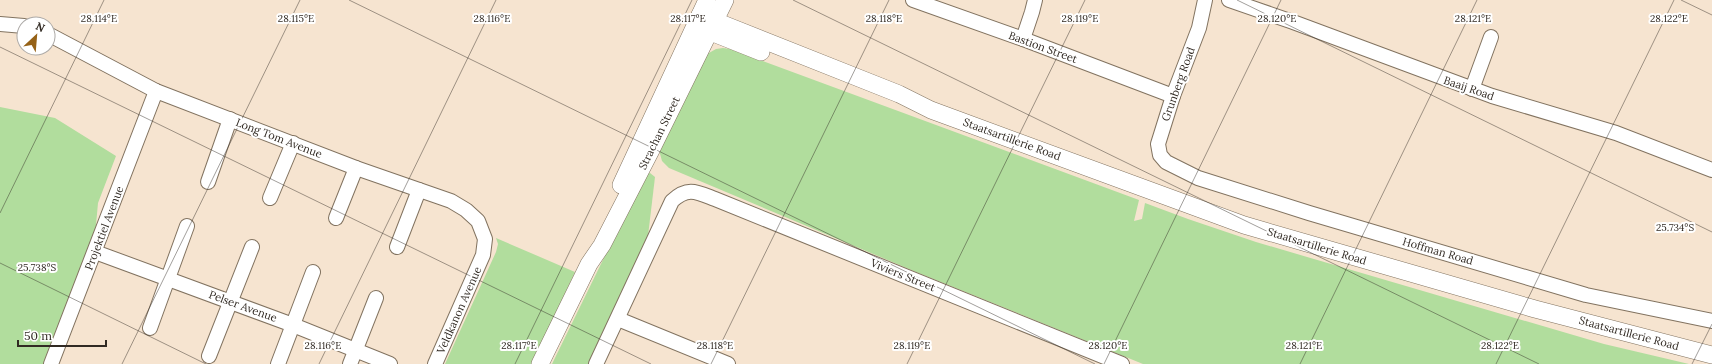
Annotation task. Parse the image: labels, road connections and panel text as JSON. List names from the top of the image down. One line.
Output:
{"streets":{"street":["Bastion Street","Grunberg Road","Baaij Road","Strachan Street","Long Tom Avenue","Staatsartillerie Road","Projektiel Avenue","Hoffman Road","Viviers Street","Pelser Avenue","Veldkanon Avenue"]},"crossings":[["Bastion Street","Grunberg Road"],["Grunberg Road","Hoffman Road"],["Strachan Street","Staatsartillerie Road"],["Long Tom Avenue","Projektiel Avenue"],["Long Tom Avenue","Veldkanon Avenue"],["Projektiel Avenue","Pelser Avenue"]],"scale_bar":"50 m","north":"top right","coordinates":["28.119°E","28.114°E","28.116°E","28.115°E","28.117°E","28.118°E","28.120°E","28.121°E","28.122°E","25.734°S","25.738°S"]}
